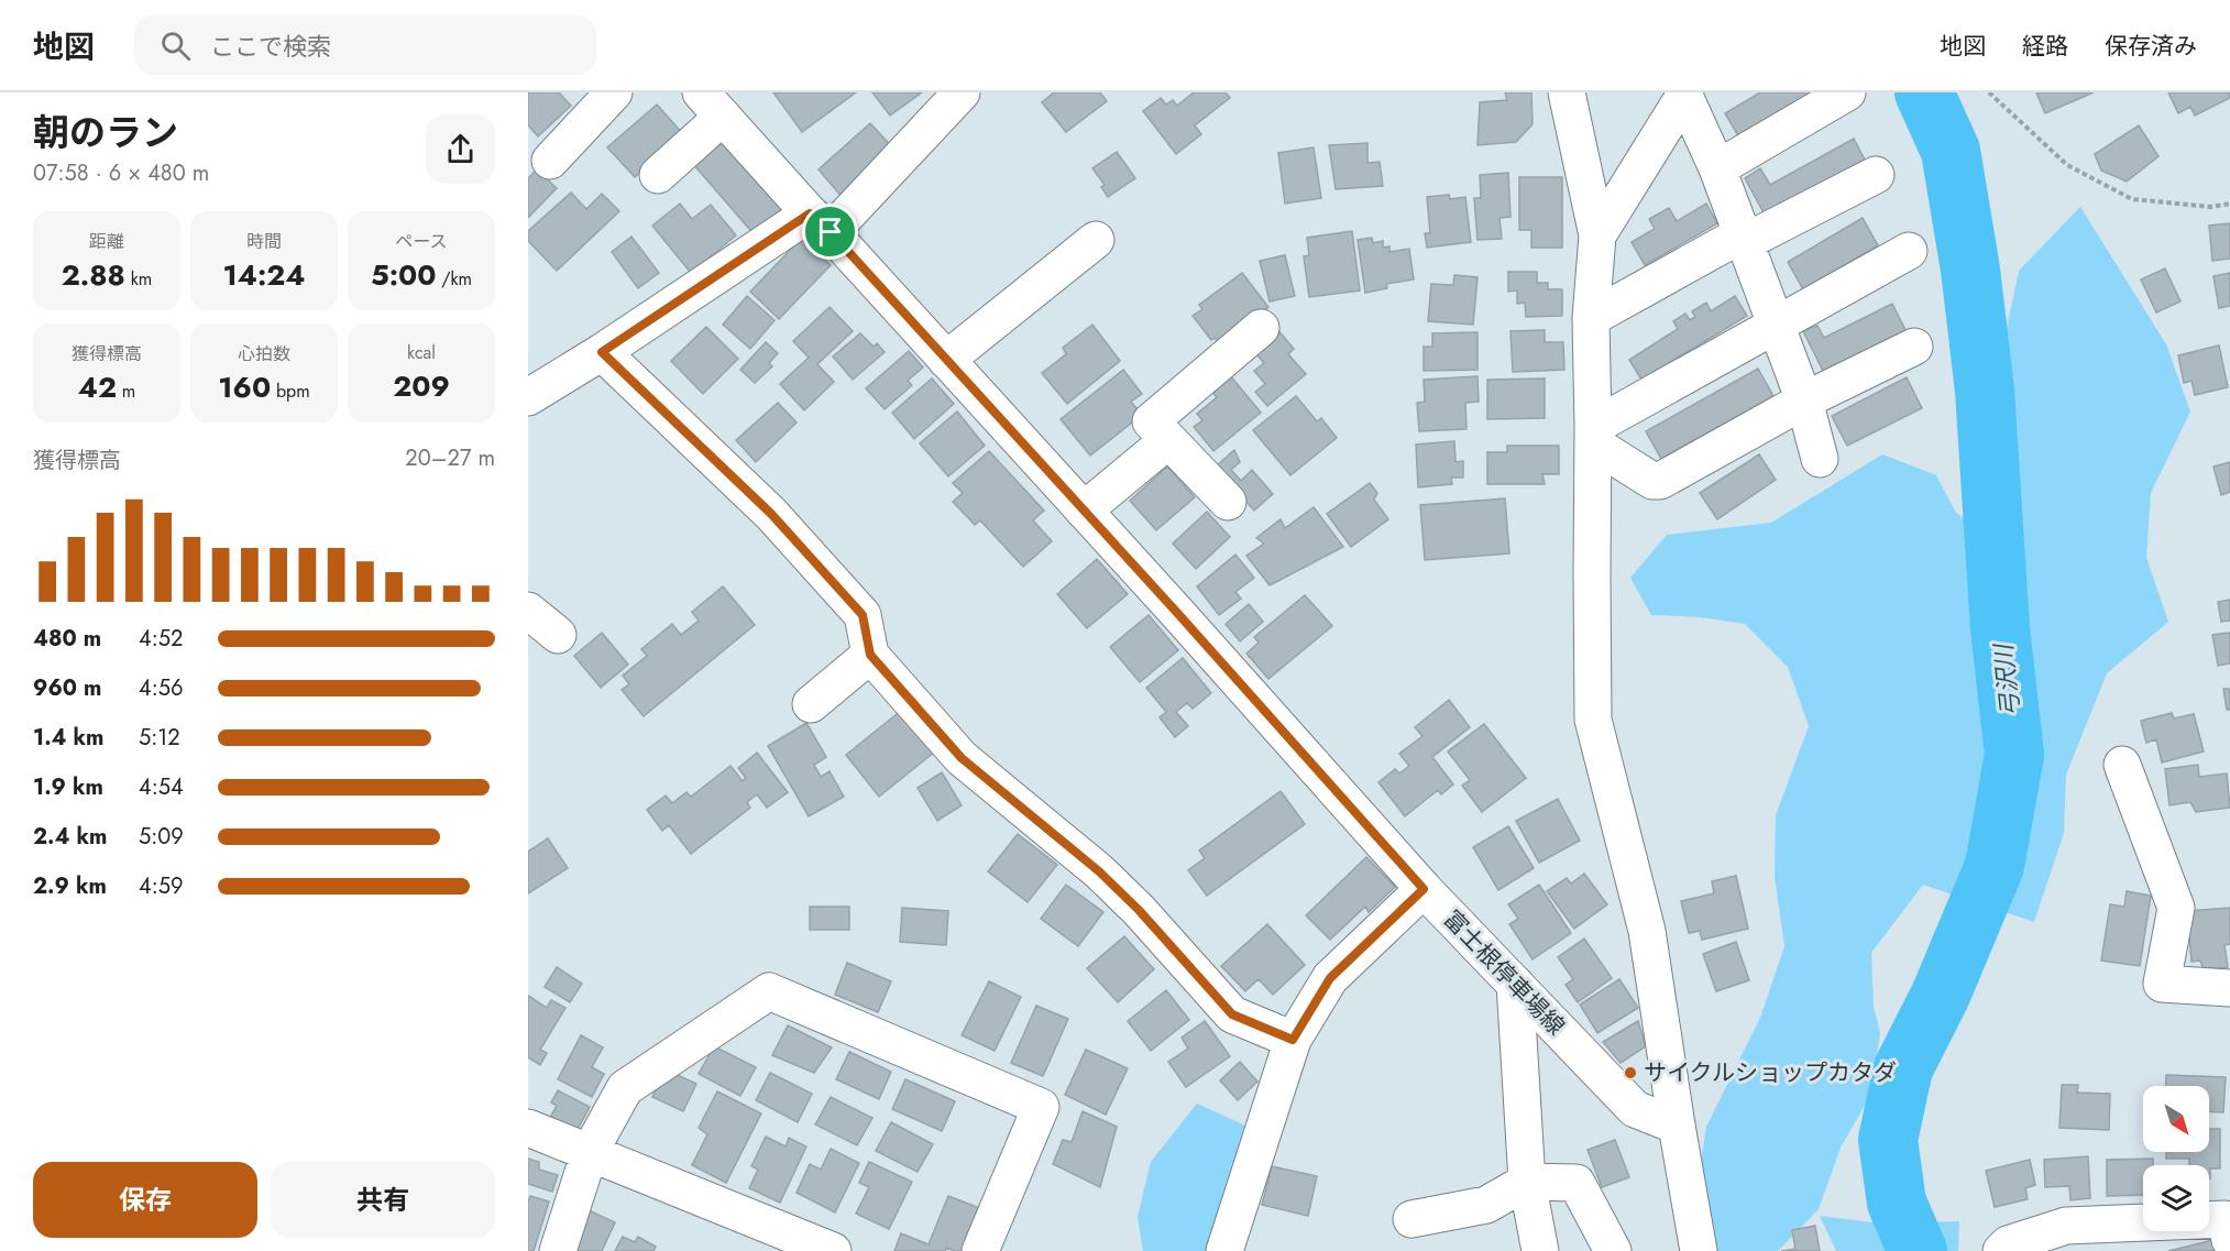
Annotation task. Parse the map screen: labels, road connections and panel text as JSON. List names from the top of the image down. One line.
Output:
{"streets":{"street":["富士根停車場線"]},"water":["弓沢川"],"places":["サイクルショップカタダ"],"north":"bottom right","page":{"header":"地図","search":"ここで検索","nav":["地図","経路","保存済み"],"heading":["朝のラン","07:58 · 6 × 480 m"],"stats":[["距離","2.88 km"],["時間","14:24"],["ペース","5:00 /km"],["獲得標高","42 m"],["心拍数","160 bpm"],["kcal","209"]],"chart":["獲得標高","20–27 m"],"list":[{"name":"480 m","note":"4:52"},{"name":"960 m","note":"4:56"},{"name":"1.4 km","note":"5:12"},{"name":"1.9 km","note":"4:54"},{"name":"2.4 km","note":"5:09"},{"name":"2.9 km","note":"4:59"}],"buttons":["保存","共有"]}}
